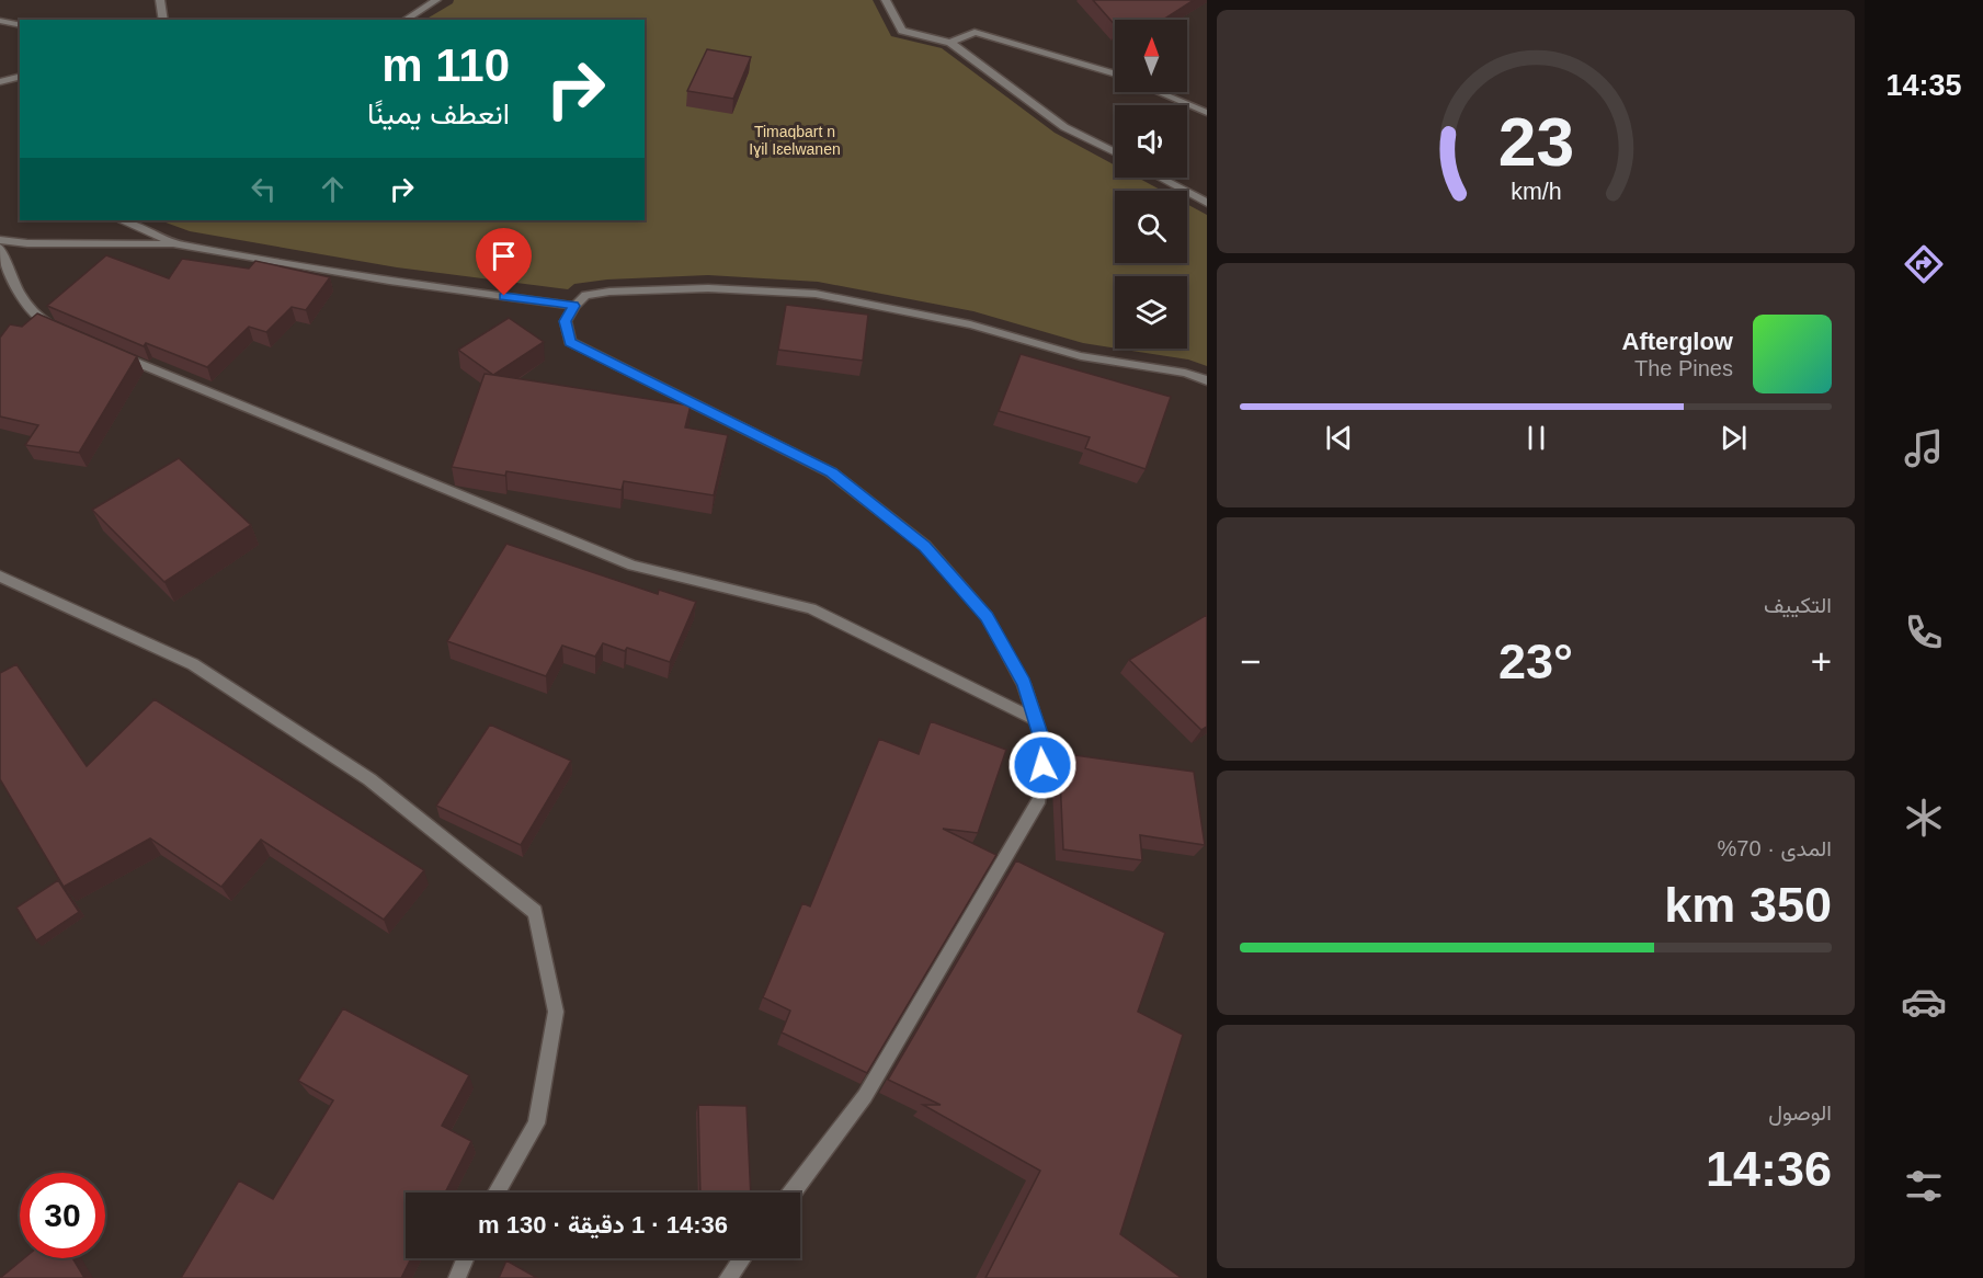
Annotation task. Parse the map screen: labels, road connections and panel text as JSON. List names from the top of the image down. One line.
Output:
{"parks":["Timaqbart n Iɣil Iɛelwanen"],"north":"top","page":{"tabs":"14:35","turn":["110 m","انعطف يمينًا"],"song":["Afterglow","The Pines"],"tile":["التكييف",["المدى · 70%","350 km"],["الوصول","14:36"]],"heat":["−","23°","+"],"limit":"30","trip":"14:36 · 1 دقيقة · 130 m","gauge":["23","km/h"]}}
